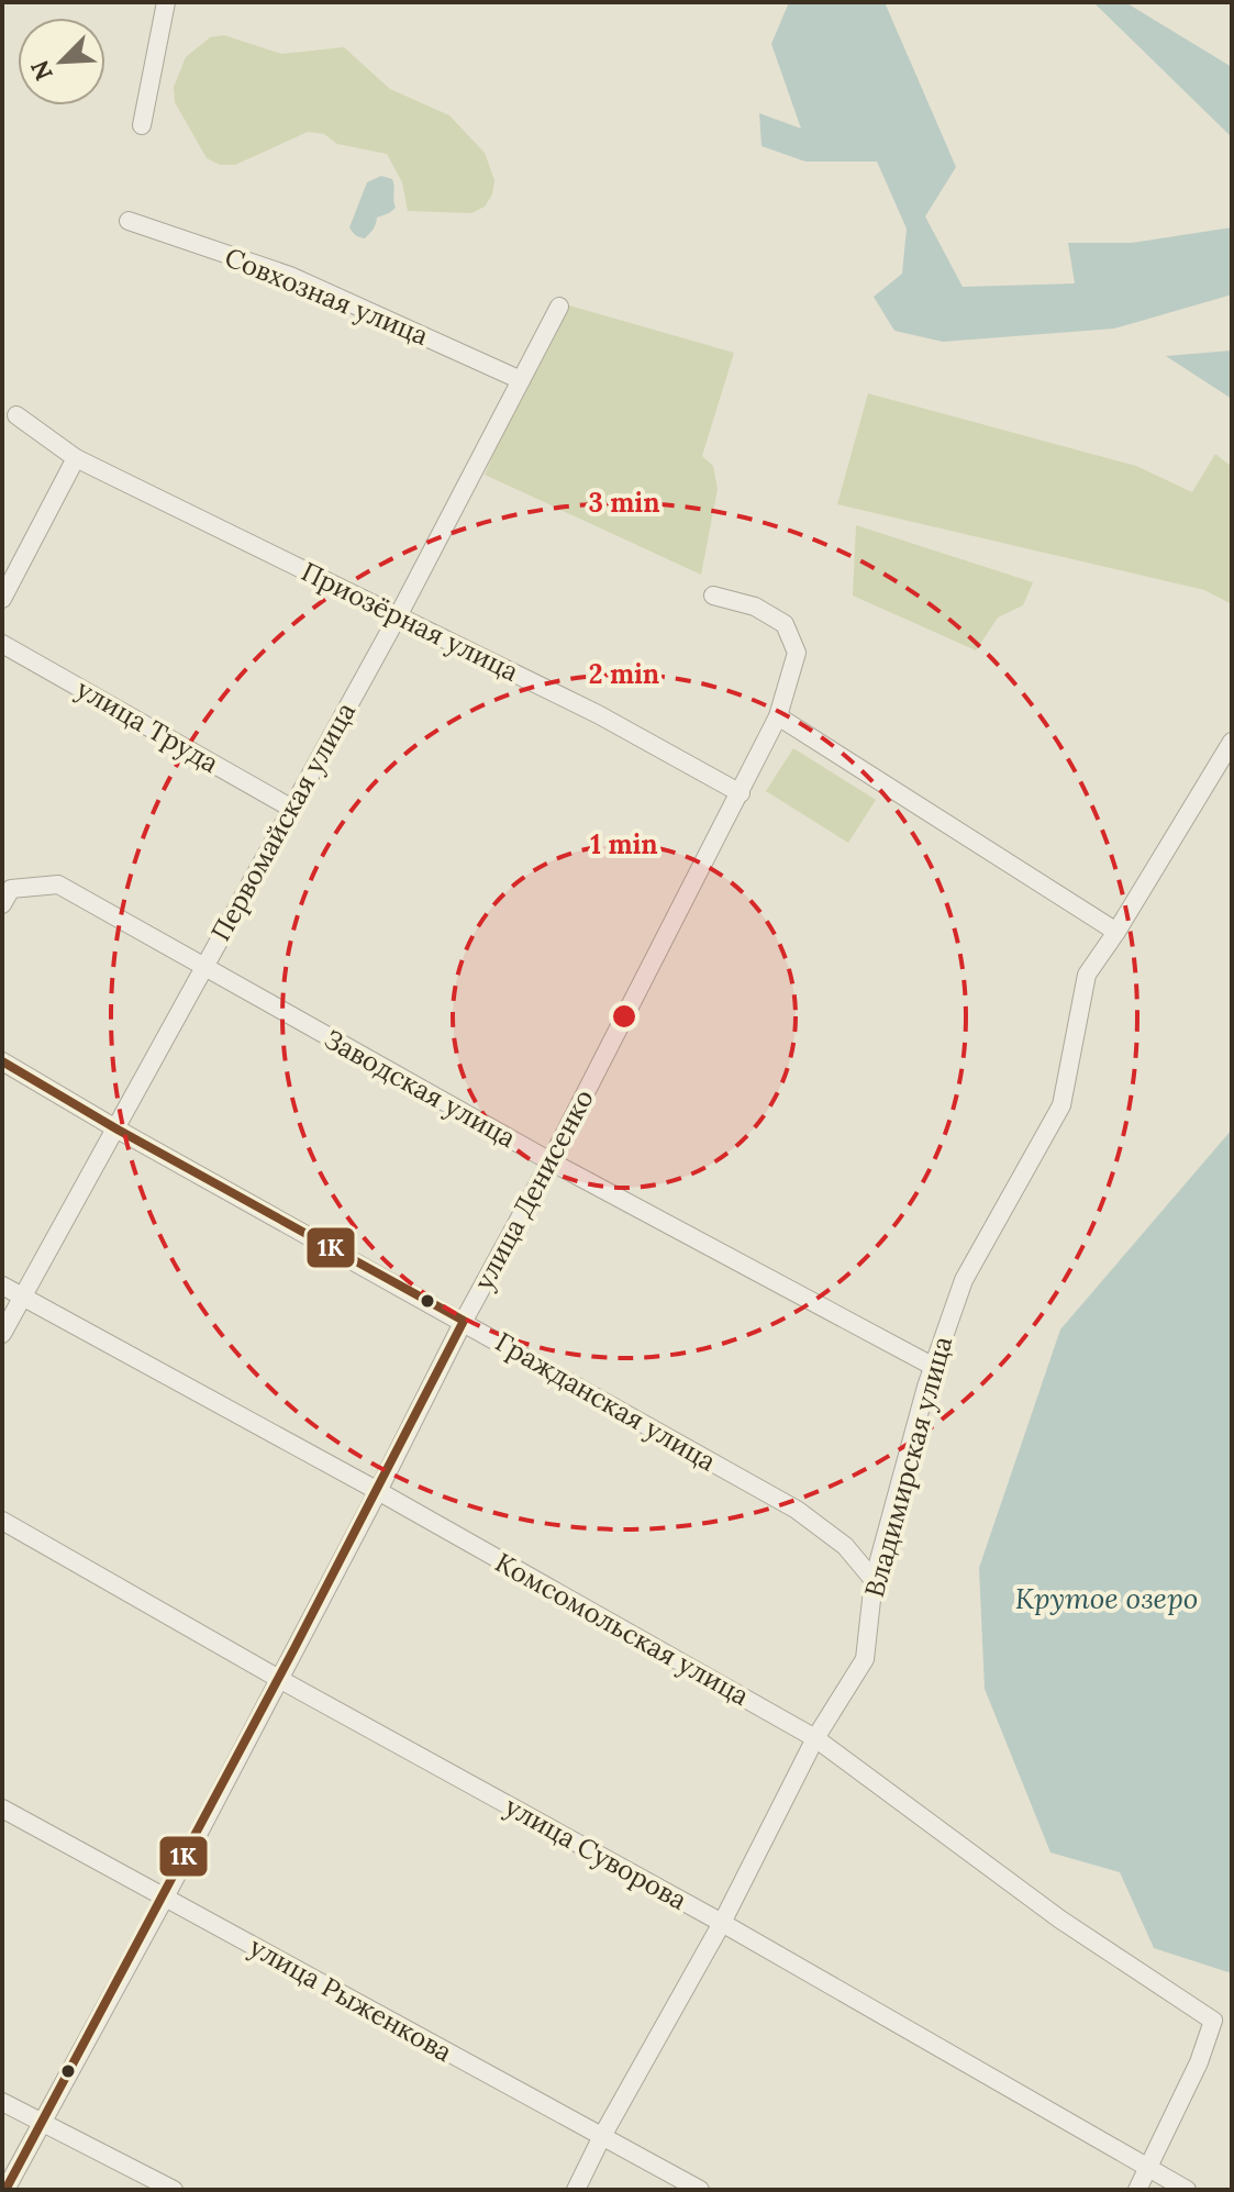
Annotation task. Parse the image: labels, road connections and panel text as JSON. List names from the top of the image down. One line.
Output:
{"streets":{"street":["Совхозная улица","Приозёрная улица","улица Труда","Первомайская улица","Заводская улица","улица Денисенко","Гражданская улица","Владимирская улица","Комсомольская улица","улица Суворова","улица Рыженкова"]},"crossings":[["Совхозная улица","Первомайская улица"],["Приозёрная улица","Первомайская улица"],["Приозёрная улица","улица Денисенко"],["улица Труда","Первомайская улица"],["Первомайская улица","Заводская улица"],["Первомайская улица","Гражданская улица"],["Первомайская улица","Комсомольская улица"],["Заводская улица","улица Денисенко"],["Заводская улица","Владимирская улица"],["улица Денисенко","Гражданская улица"],["улица Денисенко","Комсомольская улица"],["улица Денисенко","улица Суворова"],["улица Денисенко","улица Рыженкова"],["Гражданская улица","Владимирская улица"],["Владимирская улица","Комсомольская улица"],["Владимирская улица","улица Суворова"],["Владимирская улица","улица Рыженкова"],["Комсомольская улица","улица Суворова"]],"water":["Крутое озеро"],"lines":["transit line 1К"],"north":"bottom left","rings":["3 min","2 min","1 min"]}
